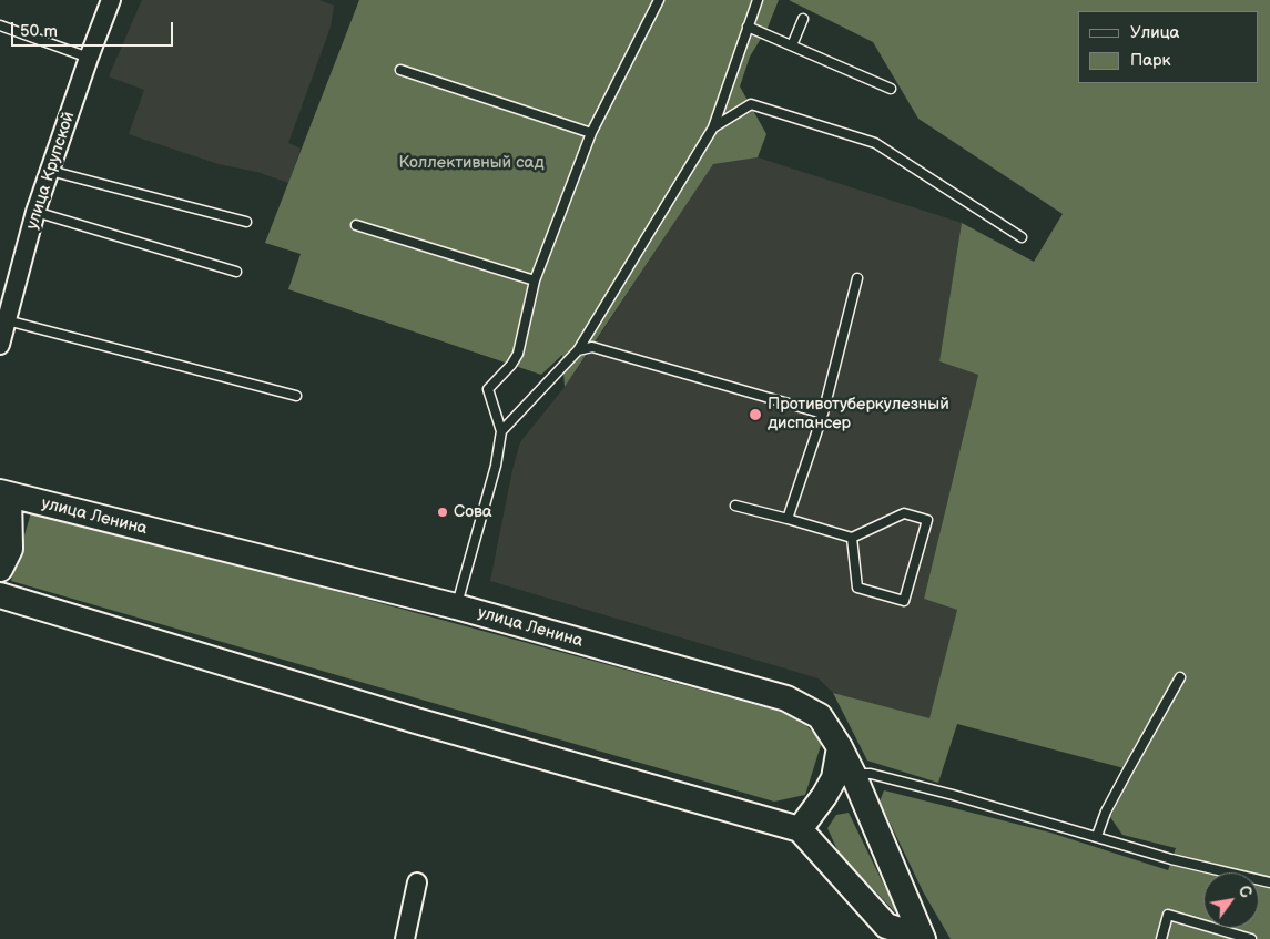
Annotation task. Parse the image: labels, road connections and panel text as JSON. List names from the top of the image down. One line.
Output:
{"streets":{"main road":["улица Ленина"],"street":["улица Крупской"]},"parks":["Коллективный сад"],"places":["Противотуберкулезный диспансер","Сова"],"legend":["Улица","Парк"],"scale_bar":"50 m","north":"top right"}
